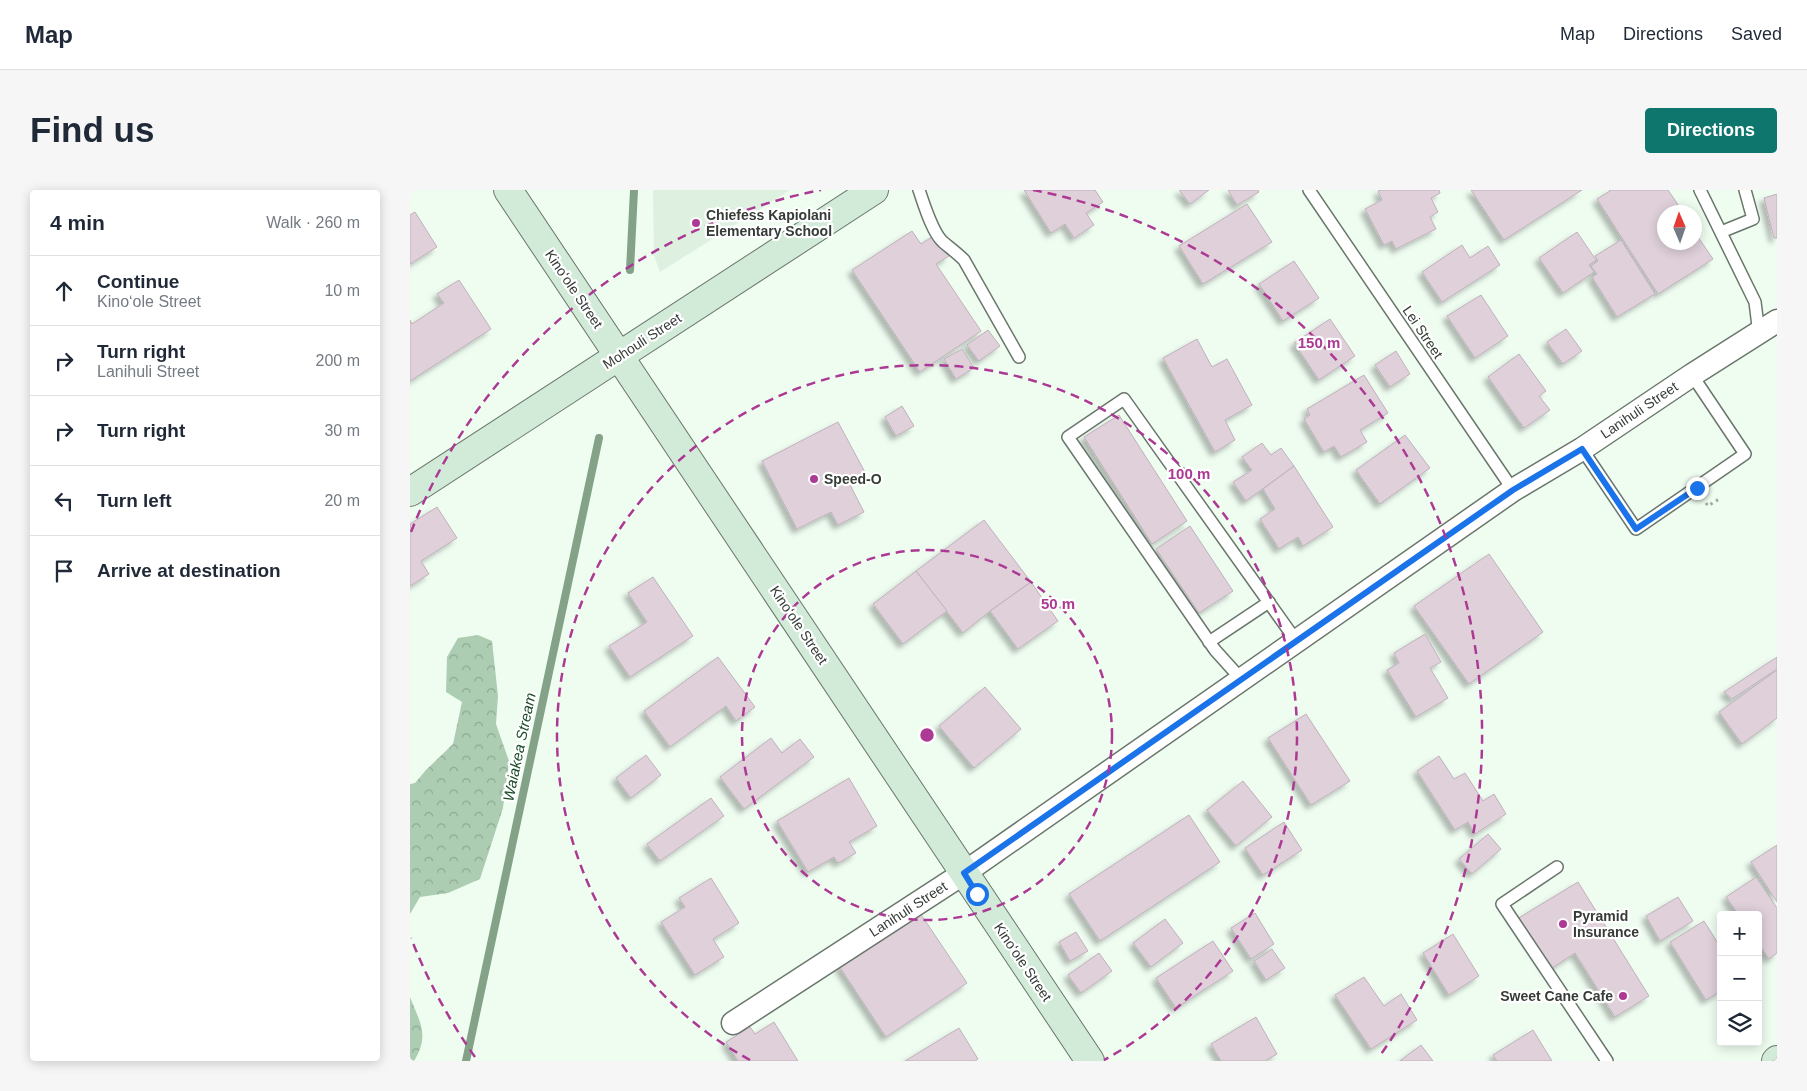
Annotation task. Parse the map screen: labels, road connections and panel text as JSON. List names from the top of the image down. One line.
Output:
{"streets":{"street":["Kinoʻole Street","Mohouli Street","Lanihuli Street"],"lane":["Lei Street"]},"crossings":[["Kinoʻole Street","Mohouli Street"],["Kinoʻole Street","Lanihuli Street"],["Lei Street","Lanihuli Street"]],"water":["Waiakea Stream"],"places":["Chiefess Kapiolani Elementary School","Speed-O","Pyramid Insurance","Sweet Cane Cafe"],"north":"top","page":{"header":"Map","nav":["Map","Directions","Saved"],"buttons":"Directions","title":"Find us","heading":["4 min","Walk · 260 m"],"list":[["Continue","Kinoʻole Street","10 m"],["Turn right","Lanihuli Street","200 m"],["Turn right","30 m"],["Turn left","20 m"],"Arrive at destination"],"map_buttons":["+","−"]},"rings":["150 m","100 m","50 m"]}
